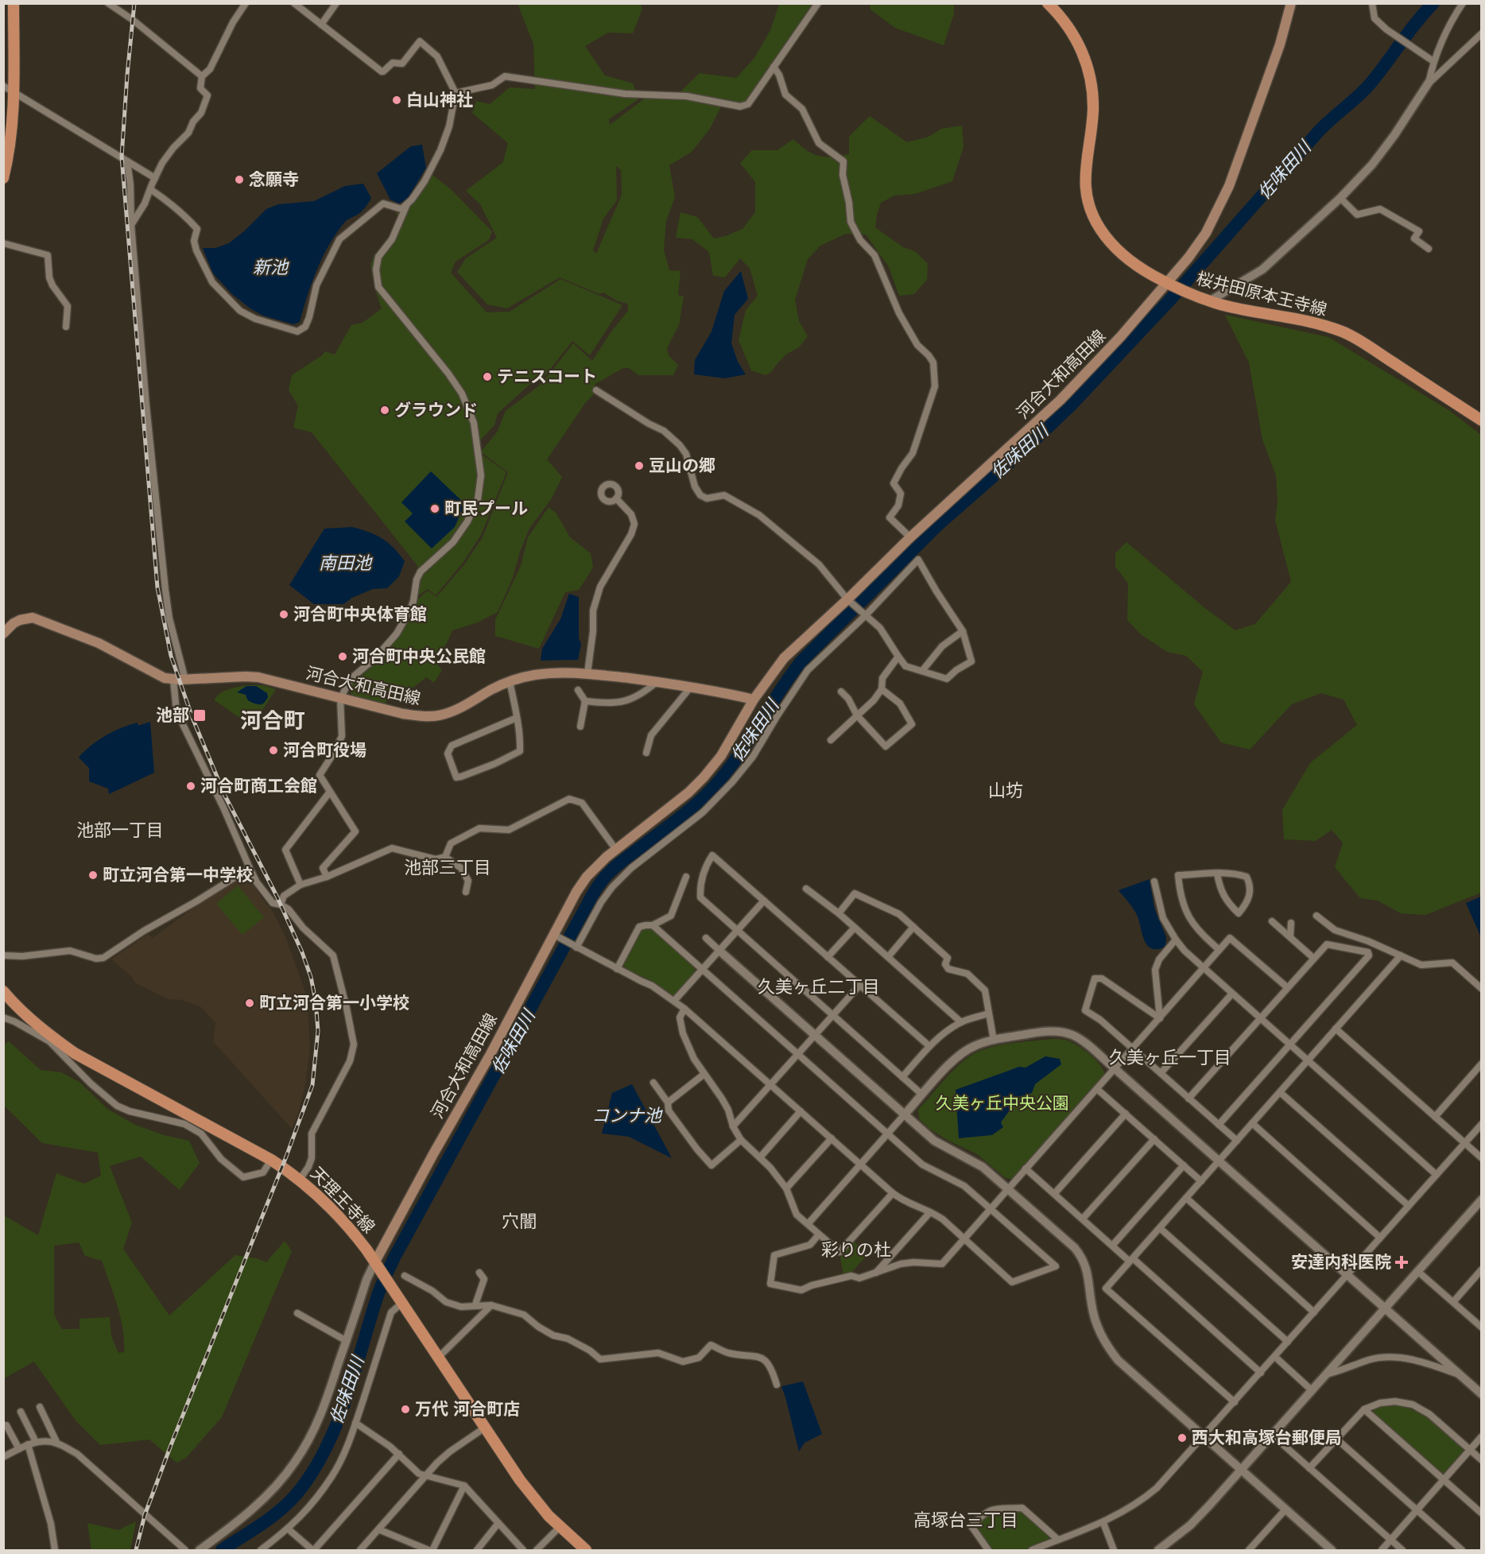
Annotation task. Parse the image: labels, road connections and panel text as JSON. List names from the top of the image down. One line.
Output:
{"streets":{"main road":["桜井田原本王寺線","河合大和高田線","天理王寺線"]},"crossings":[["桜井田原本王寺線","河合大和高田線"],["河合大和高田線","天理王寺線"]],"districts":["河合町","山坊","池部一丁目","池部三丁目","久美ヶ丘二丁目","久美ヶ丘一丁目","穴闇","彩りの杜","高塚台三丁目"],"water":["佐味田川","新池","南田池","コンナ池"],"parks":["久美ヶ丘中央公園"],"places":{"other":["白山神社","念願寺","テニスコート","グラウンド","豆山の郷","町民プール","河合町中央体育館","河合町中央公民館","河合町役場","河合町商工会館","町立河合第一中学校","町立河合第一小学校","万代 河合町店","西大和高塚台郵便局"],"transit":["池部"],"health":["安達内科医院"]}}
